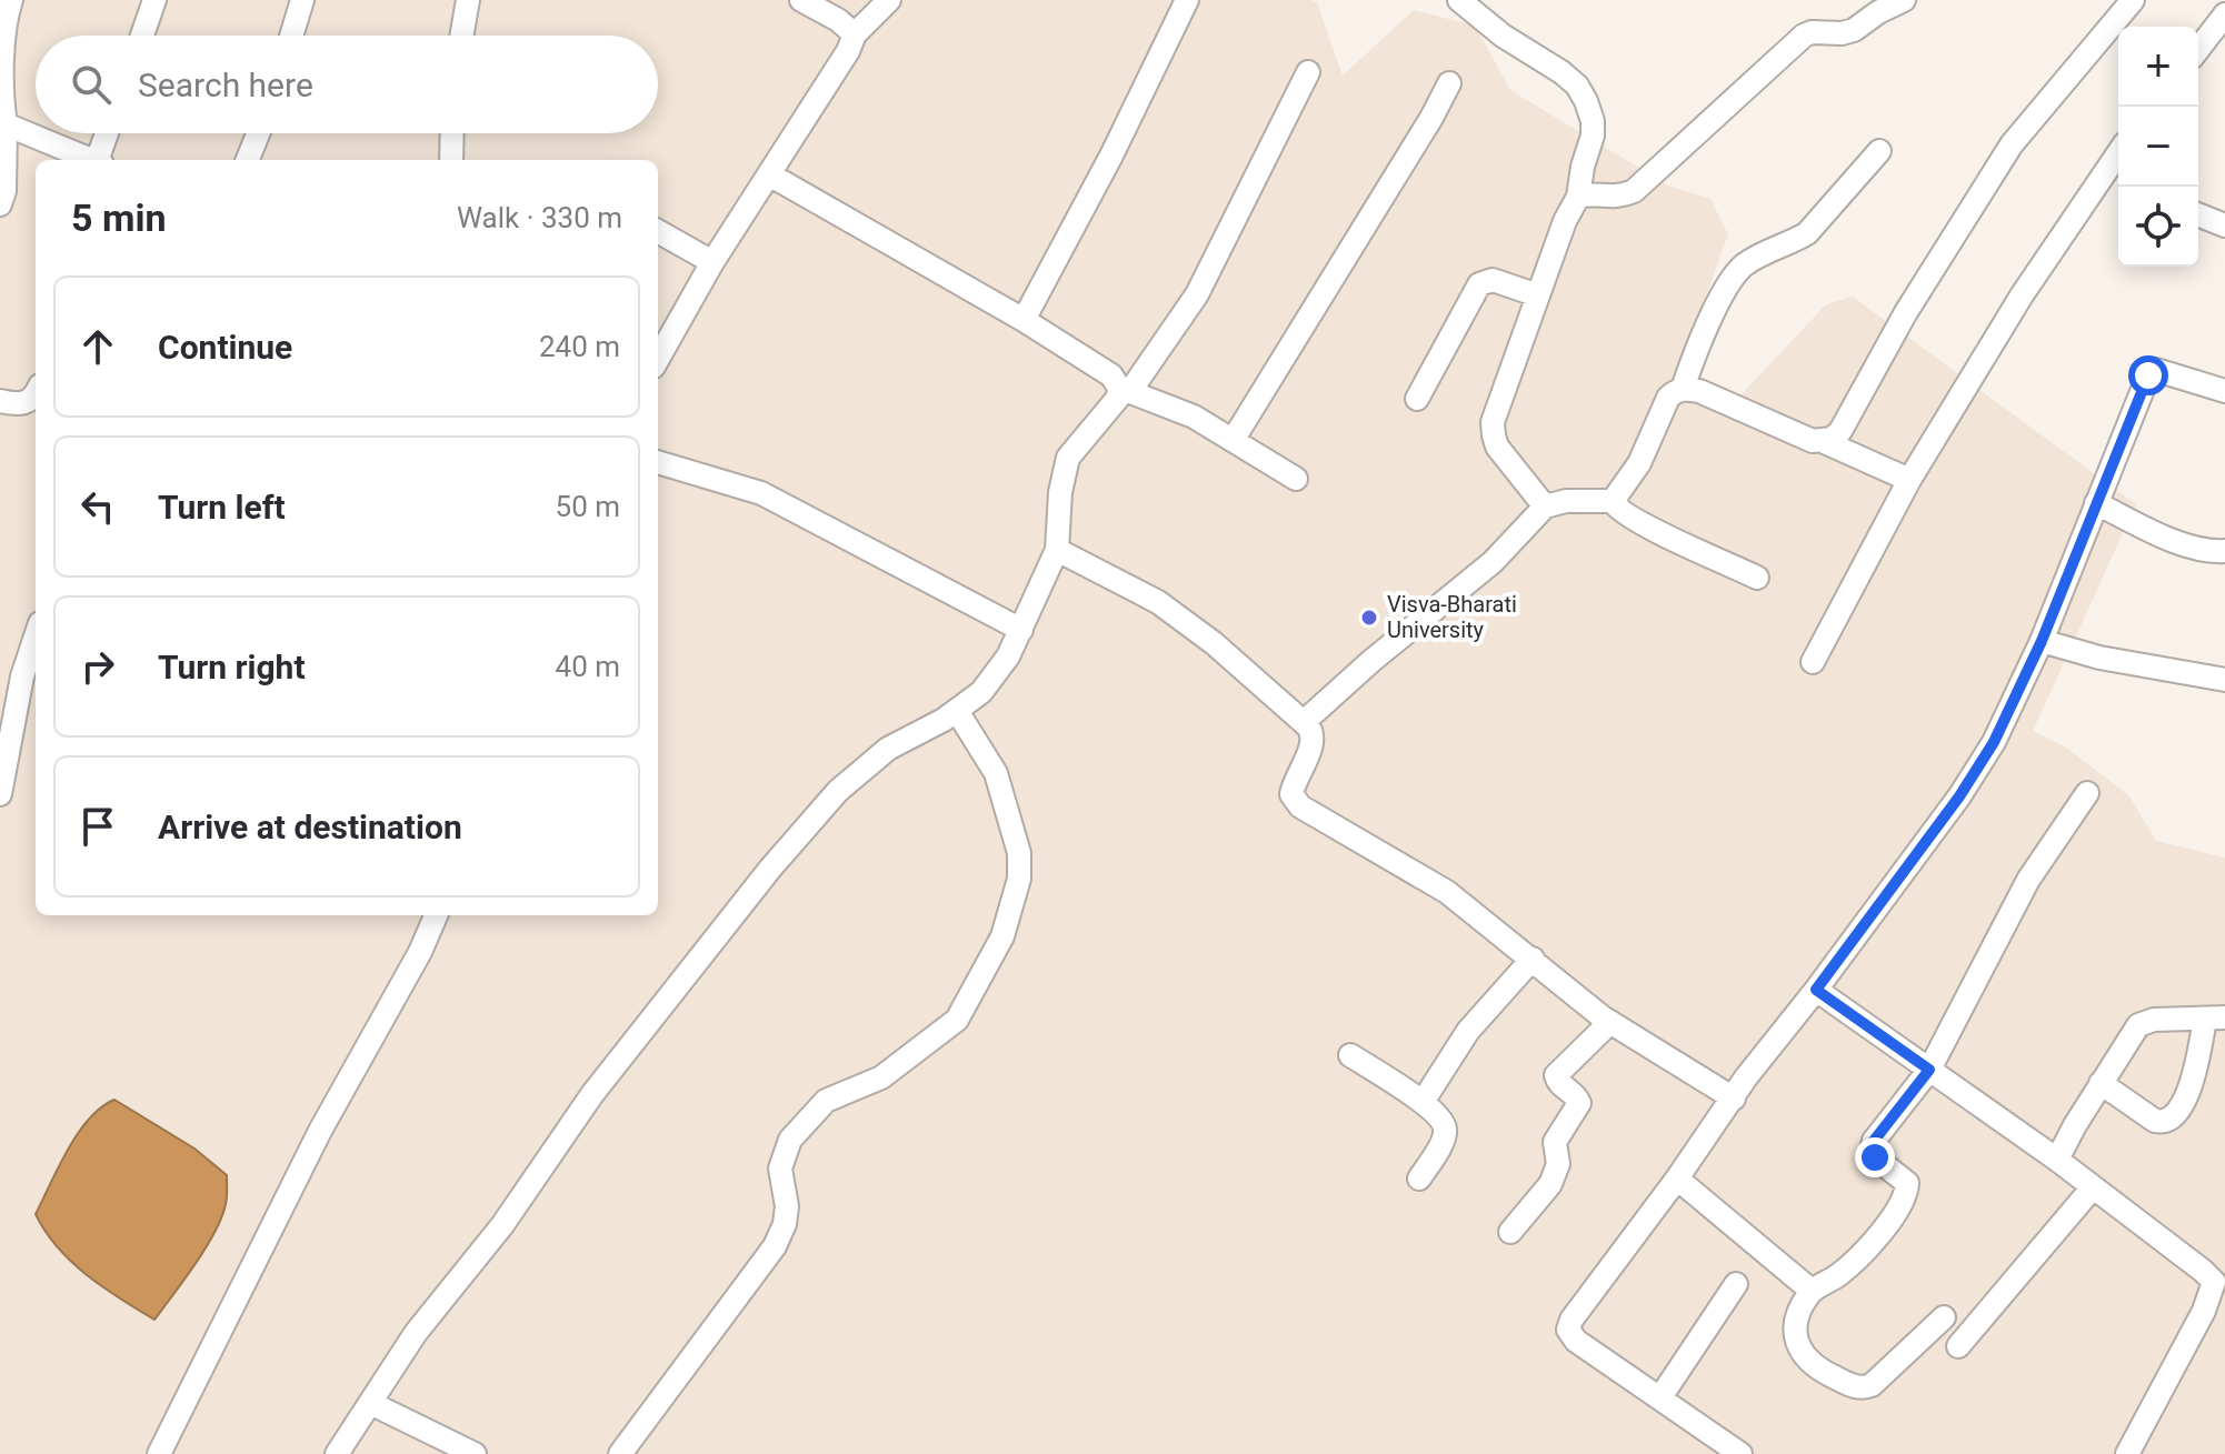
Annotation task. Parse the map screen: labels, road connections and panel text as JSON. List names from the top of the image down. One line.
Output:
{"places":["Visva-Bharati University"],"page":{"map_buttons":["+","−"],"search":"Search here","heading":["5 min","Walk · 330 m"],"list":[["Continue","240 m"],["Turn left","50 m"],["Turn right","40 m"],"Arrive at destination"]}}
